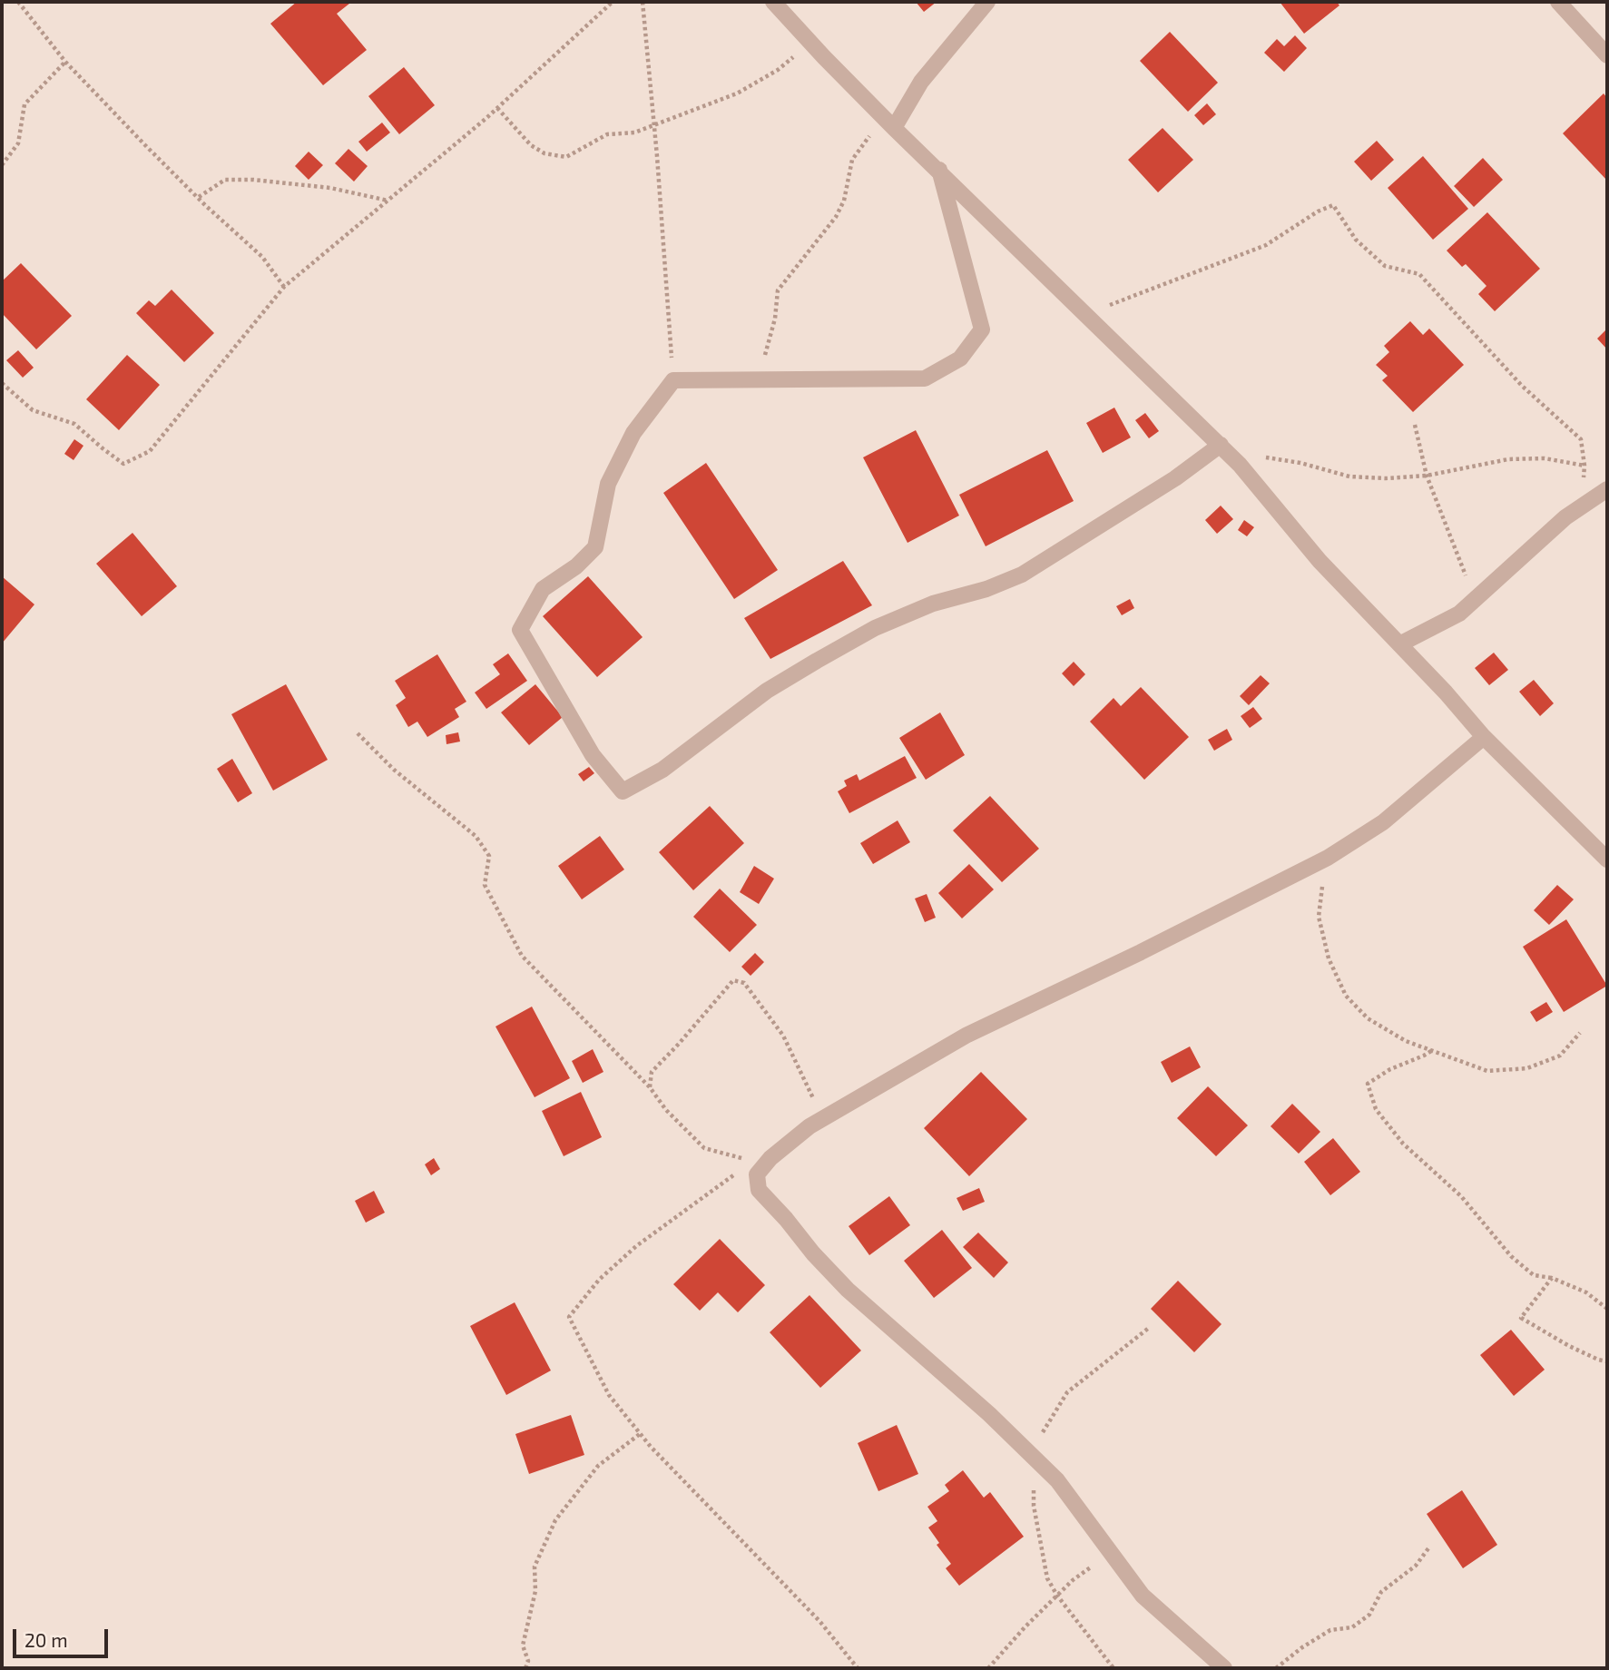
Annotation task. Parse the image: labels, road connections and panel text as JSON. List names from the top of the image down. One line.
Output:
{"scale_bar":"20 m"}
